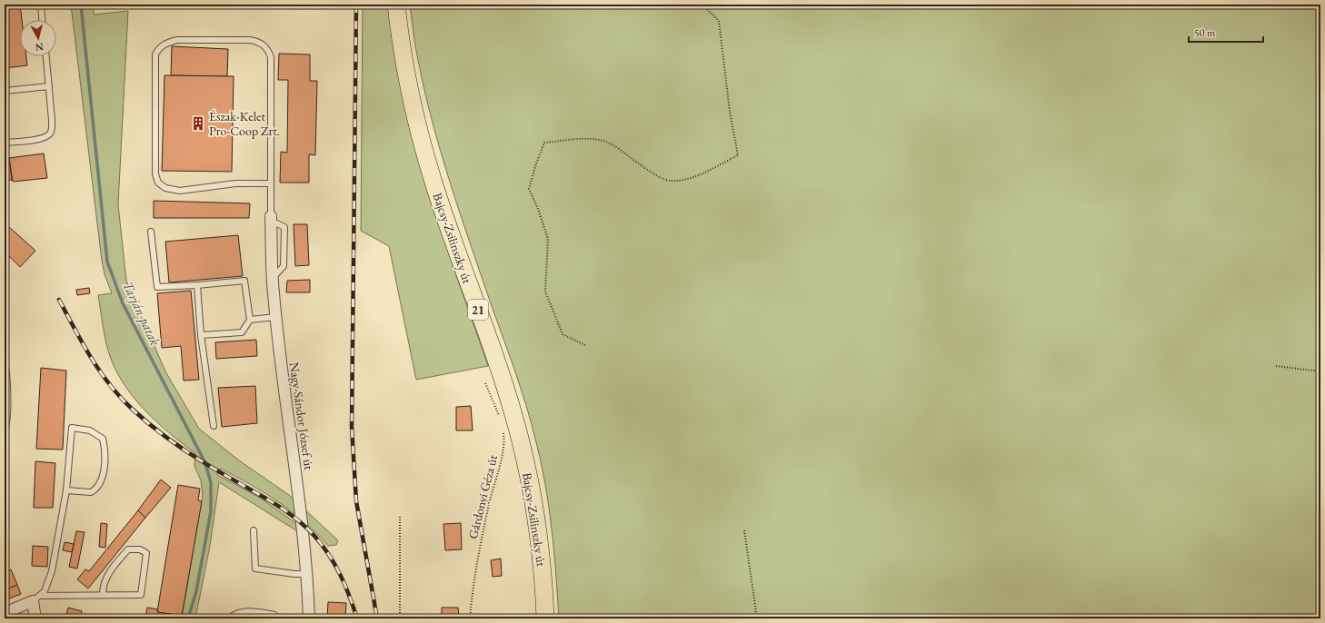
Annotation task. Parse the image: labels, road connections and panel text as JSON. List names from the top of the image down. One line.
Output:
{"streets":{"main road":["Bajcsy-Zsilinszky út","21"],"street":["Nagy-Sándor József út"],"path":["Gárdonyi Géza út"]},"water":["Tarján-patak"],"places":{"building":["Észak-Kelet Pro-Coop Zrt."]},"scale_bar":"50 m","north":"bottom"}
